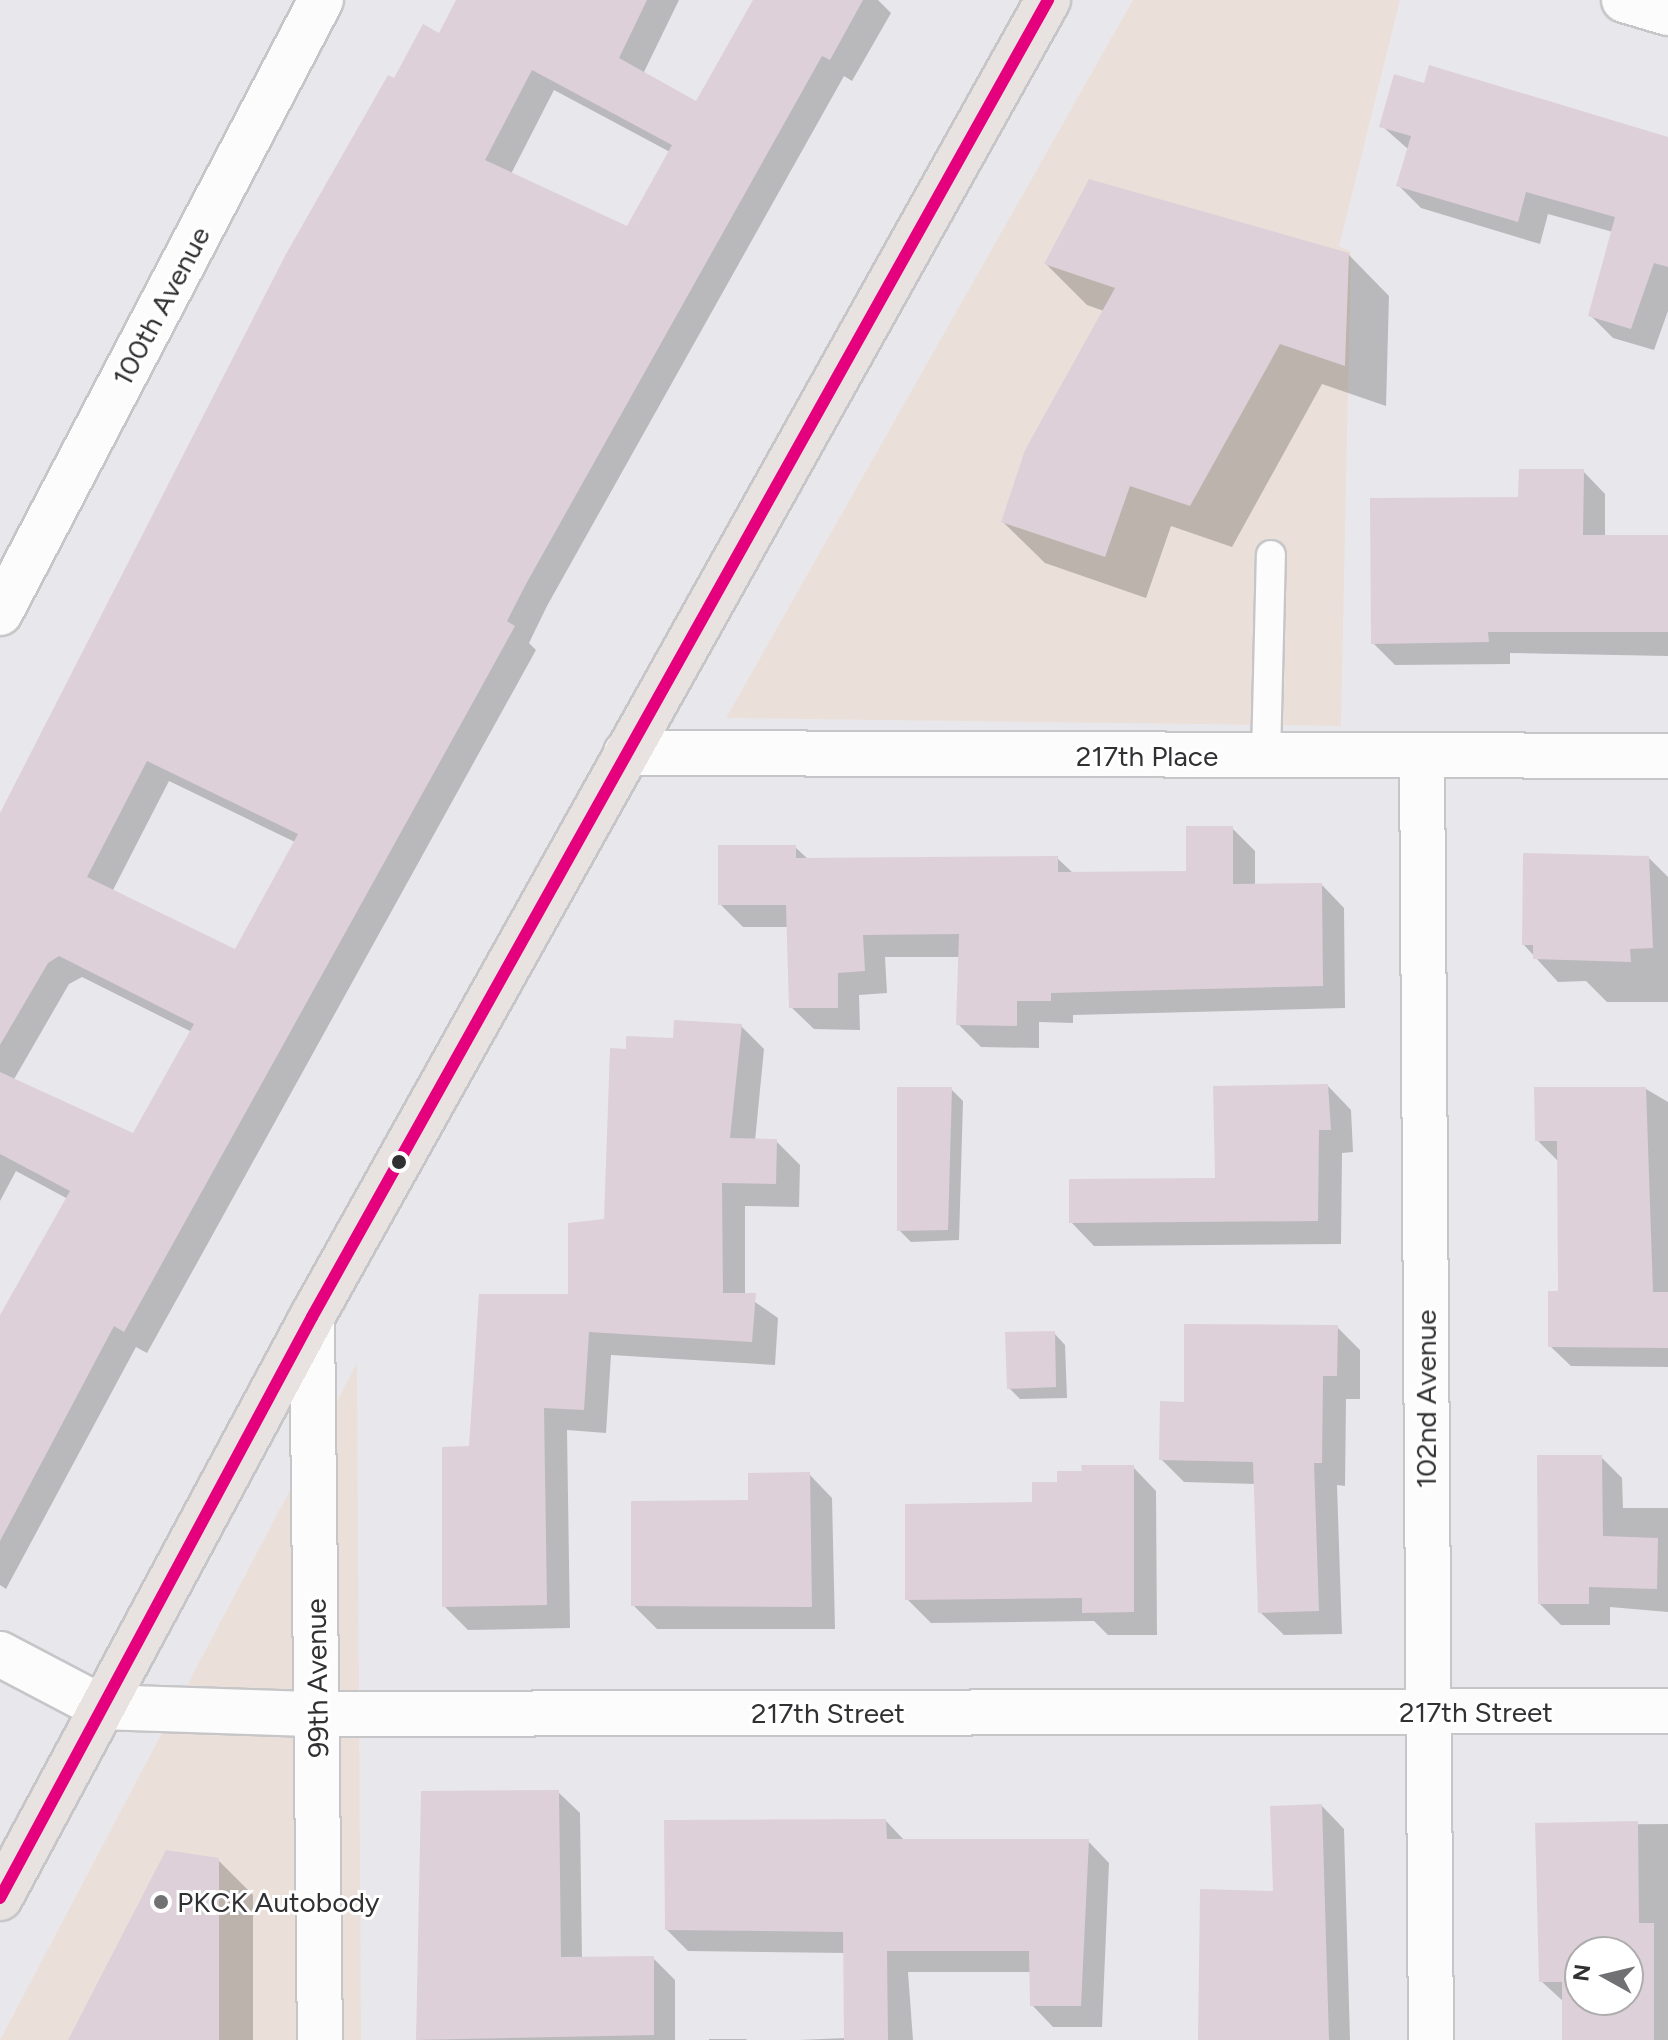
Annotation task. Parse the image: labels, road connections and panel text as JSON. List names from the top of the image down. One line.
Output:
{"streets":{"street":["100th Avenue","217th Place","102nd Avenue","99th Avenue","217th Street"]},"crossings":[["217th Place","102nd Avenue"],["102nd Avenue","217th Street"],["99th Avenue","217th Street"]],"places":["PKCK Autobody"],"north":"left"}
